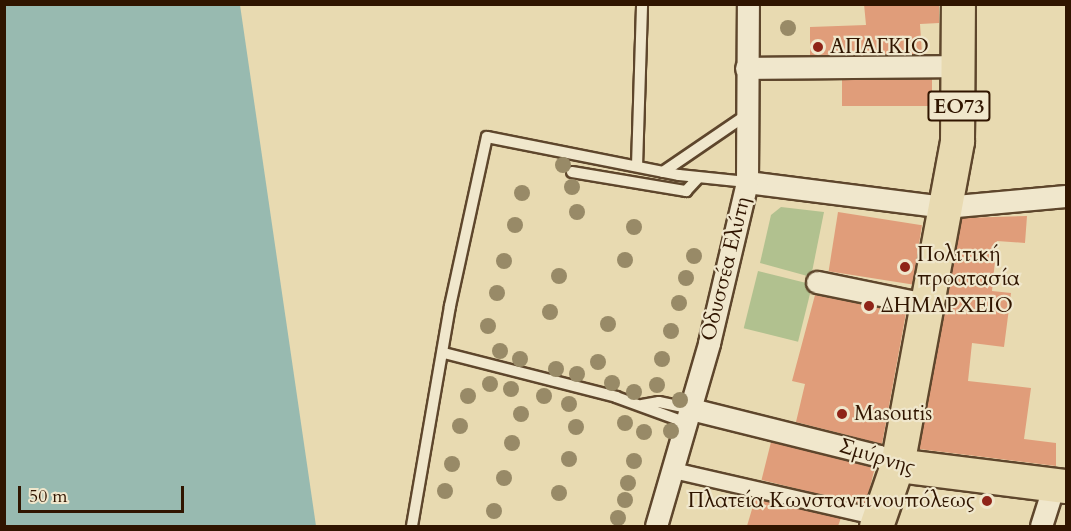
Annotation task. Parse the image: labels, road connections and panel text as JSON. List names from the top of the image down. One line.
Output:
{"streets":{"main road":["ΕΟ73","Σμύρνης"],"street":["Οδυσσέα Ελύτη"]},"crossings":[["ΕΟ73","Σμύρνης"],["Οδυσσέα Ελύτη","Σμύρνης"]],"places":["ΑΠΑΓΚΙΟ","Πολιτική προατασία","ΔΗΜΑΡΧΕΙΟ","Masoutis","Πλατεία Κωνσταντινουπόλεως"],"scale_bar":"50 m"}
